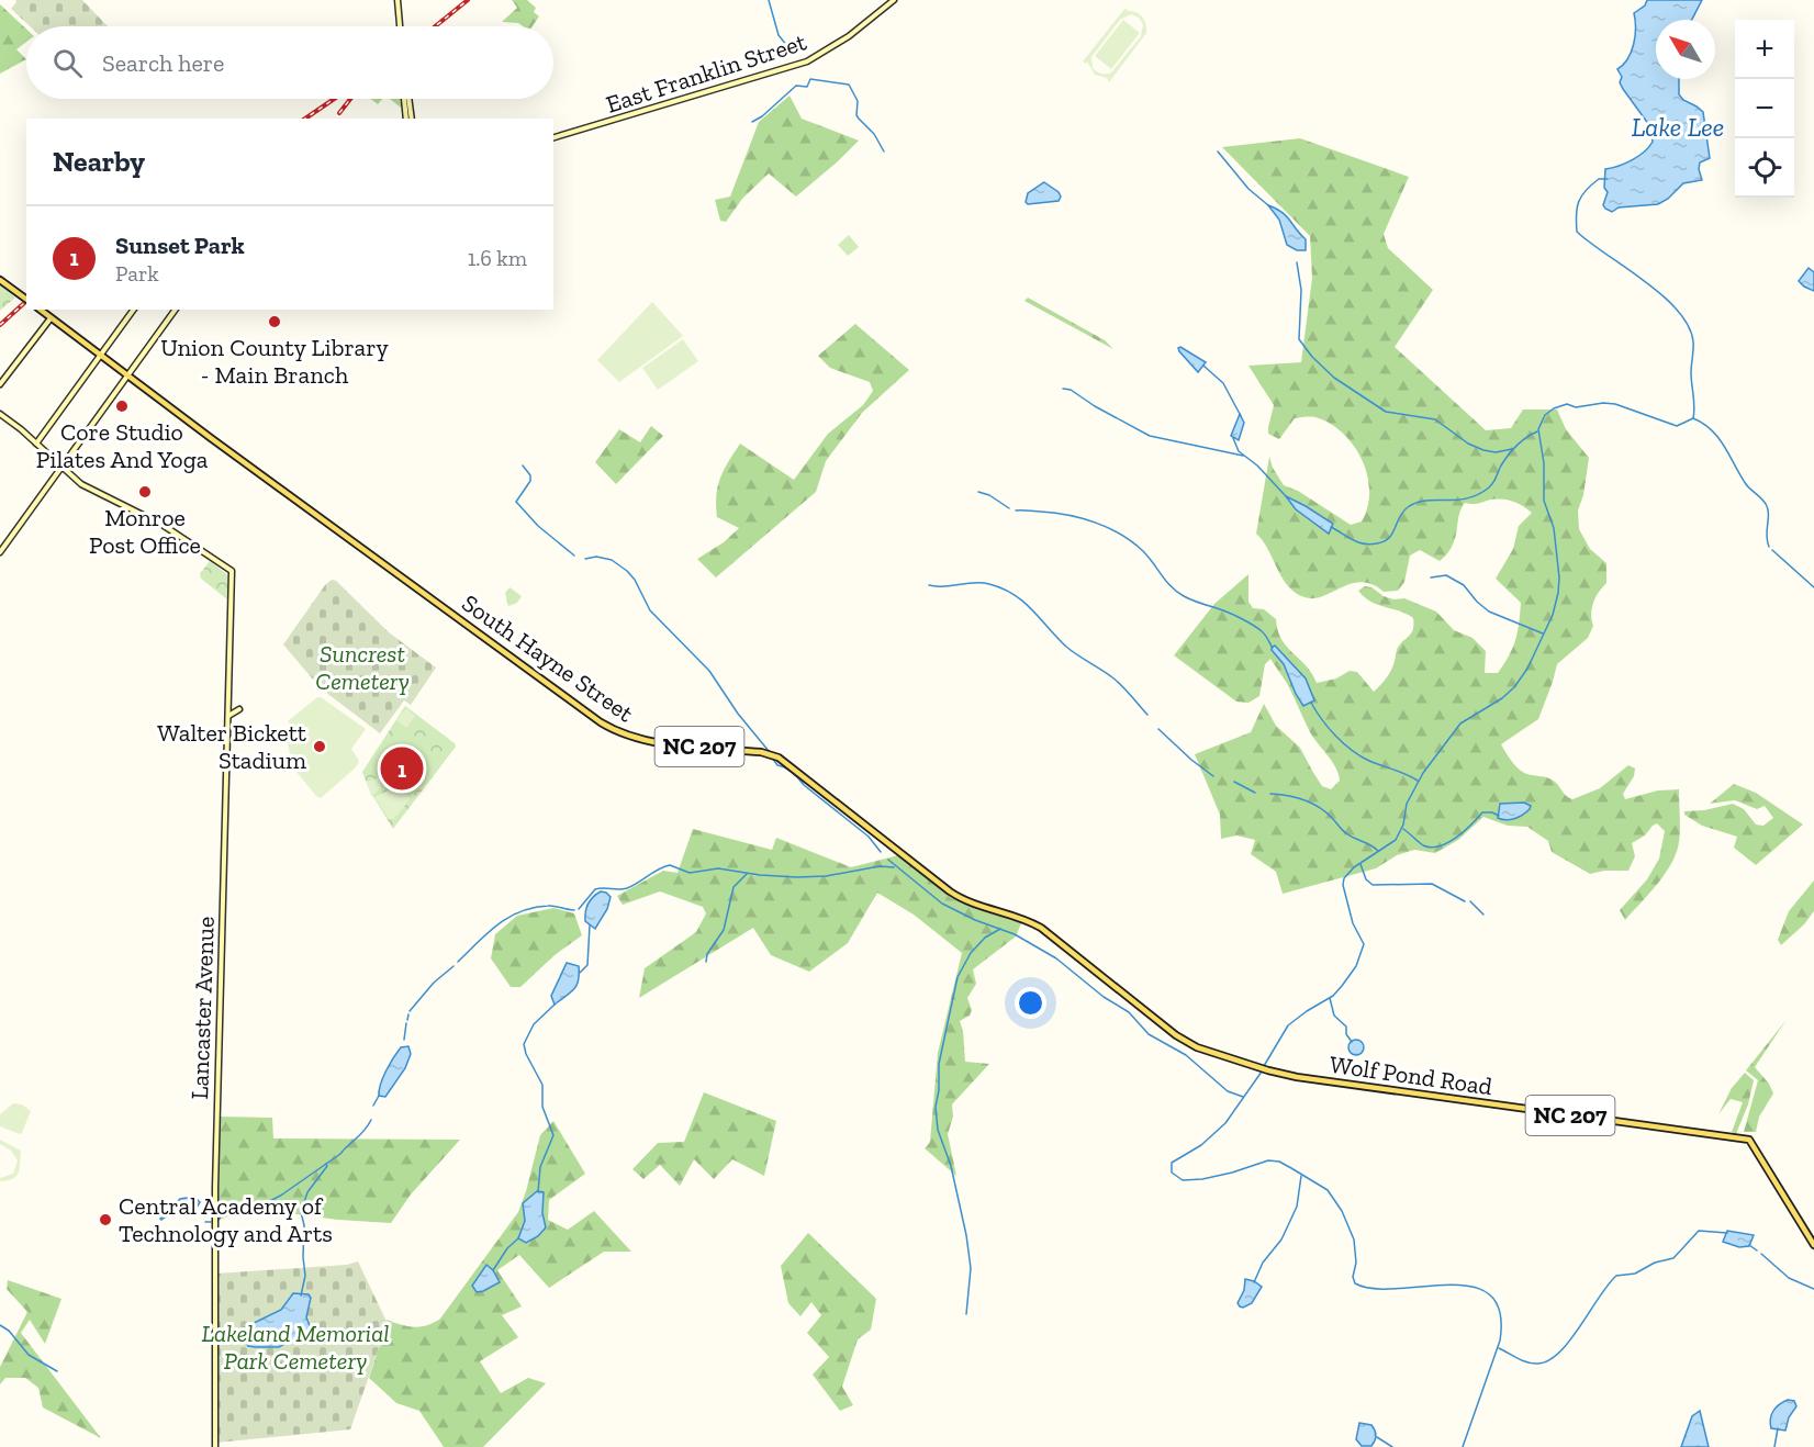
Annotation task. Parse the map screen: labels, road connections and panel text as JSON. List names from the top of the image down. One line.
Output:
{"streets":{"main road":["East Franklin Street","South Hayne Street","NC 207","Lancaster Avenue","Wolf Pond Road"]},"crossings":[["South Hayne Street","NC 207"],["South Hayne Street","Wolf Pond Road"]],"water":["Lake Lee"],"parks":["Suncrest Cemetery","Lakeland Memorial Park Cemetery"],"places":["Union County Library - Main Branch","Core Studio Pilates And Yoga","Monroe Post Office","Walter Bickett Stadium","Central Academy of Technology and Arts"],"north":"top left","page":{"map_buttons":["+","−"],"search":"Search here","heading":"Nearby","list":[{"mark":"1","name":"Sunset Park","note":"Park","value":"1.6 km"}],"pins":"1"}}
